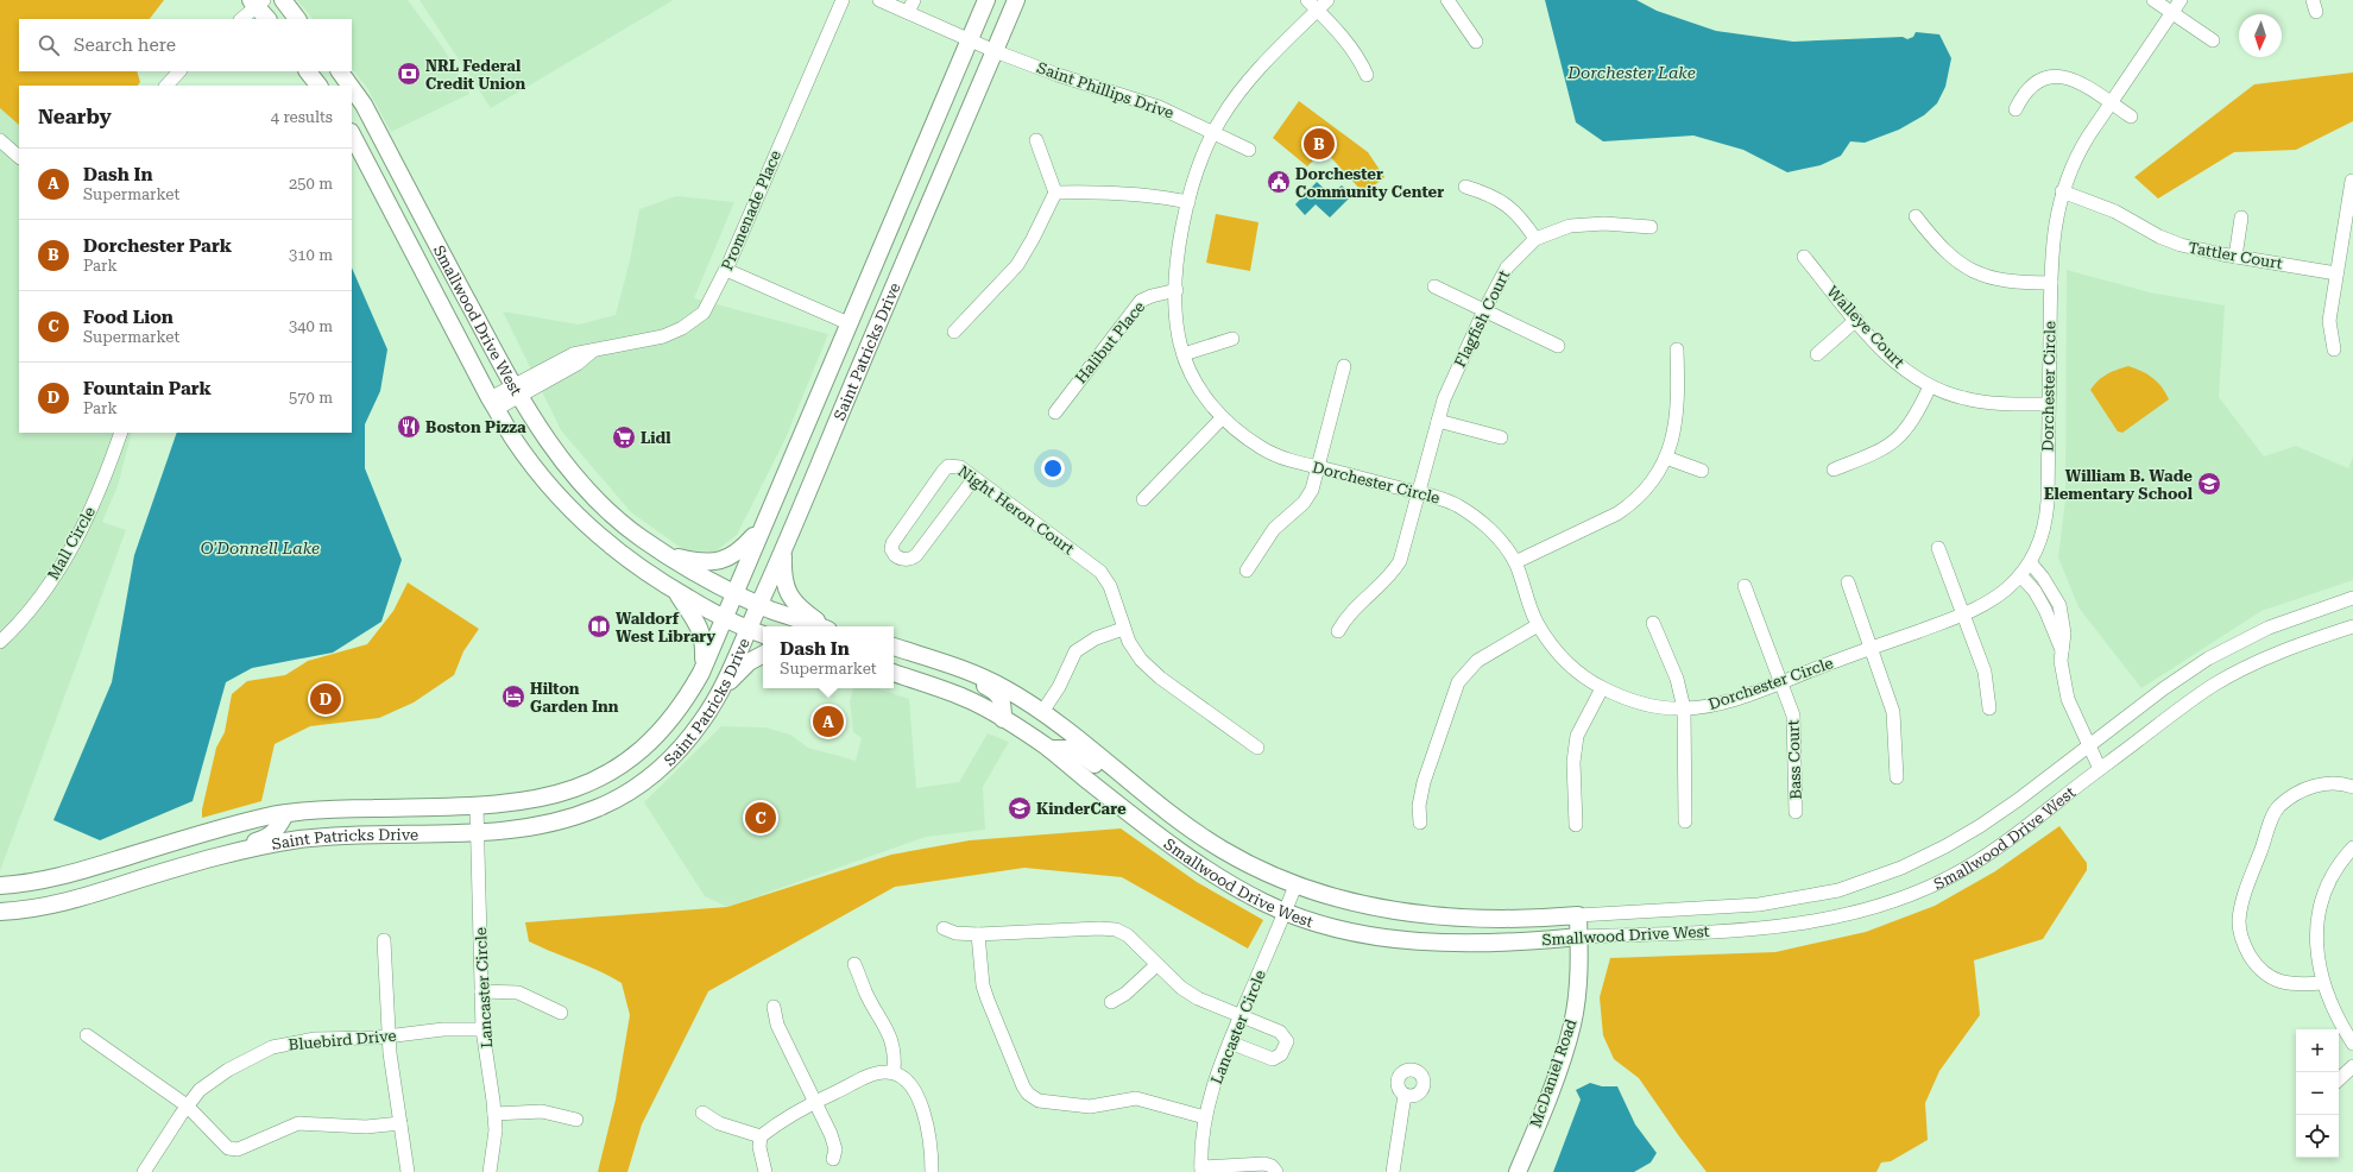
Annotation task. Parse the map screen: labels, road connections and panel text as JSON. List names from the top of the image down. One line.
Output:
{"streets":{"main road":["Smallwood Drive West","Saint Patricks Drive","McDaniel Road"],"street":["Saint Phillips Drive","Promenade Place","Tattler Court","Flagfish Court","Walleye Court","Halibut Place","Dorchester Circle","Night Heron Court","Mall Circle","Bass Court","Lancaster Circle","Bluebird Drive"]},"crossings":[["Saint Phillips Drive","Saint Patricks Drive"],["Saint Phillips Drive","Dorchester Circle"],["Promenade Place","Smallwood Drive West"],["Tattler Court","Dorchester Circle"],["Flagfish Court","Dorchester Circle"],["Smallwood Drive West","Saint Patricks Drive"],["Smallwood Drive West","Lancaster Circle"],["Smallwood Drive West","McDaniel Road"],["Walleye Court","Dorchester Circle"],["Halibut Place","Dorchester Circle"],["Saint Patricks Drive","Lancaster Circle"],["Dorchester Circle","Bass Court"],["Lancaster Circle","Bluebird Drive"]],"water":["Dorchester Lake","O'Donnell Lake"],"places":{"bank":["NRL Federal Credit Union"],"public building":["Dorchester Community Center"],"restaurant":["Boston Pizza"],"supermarket":["Lidl"],"school or university":["William B. Wade Elementary School","KinderCare"],"library":["Waldorf West Library"],"hotel":["Hilton Garden Inn"]},"north":"bottom","page":{"search":"Search here","heading":["Nearby","4 results"],"pins":["B","D","A","C"],"list":[{"mark":"A","name":"Dash In","note":"Supermarket","value":"250 m"},{"mark":"B","name":"Dorchester Park","note":"Park","value":"310 m"},{"mark":"C","name":"Food Lion","note":"Supermarket","value":"340 m"},{"mark":"D","name":"Fountain Park","note":"Park","value":"570 m"}],"popup":["Dash In","Supermarket"],"map_buttons":["+","−"]}}
